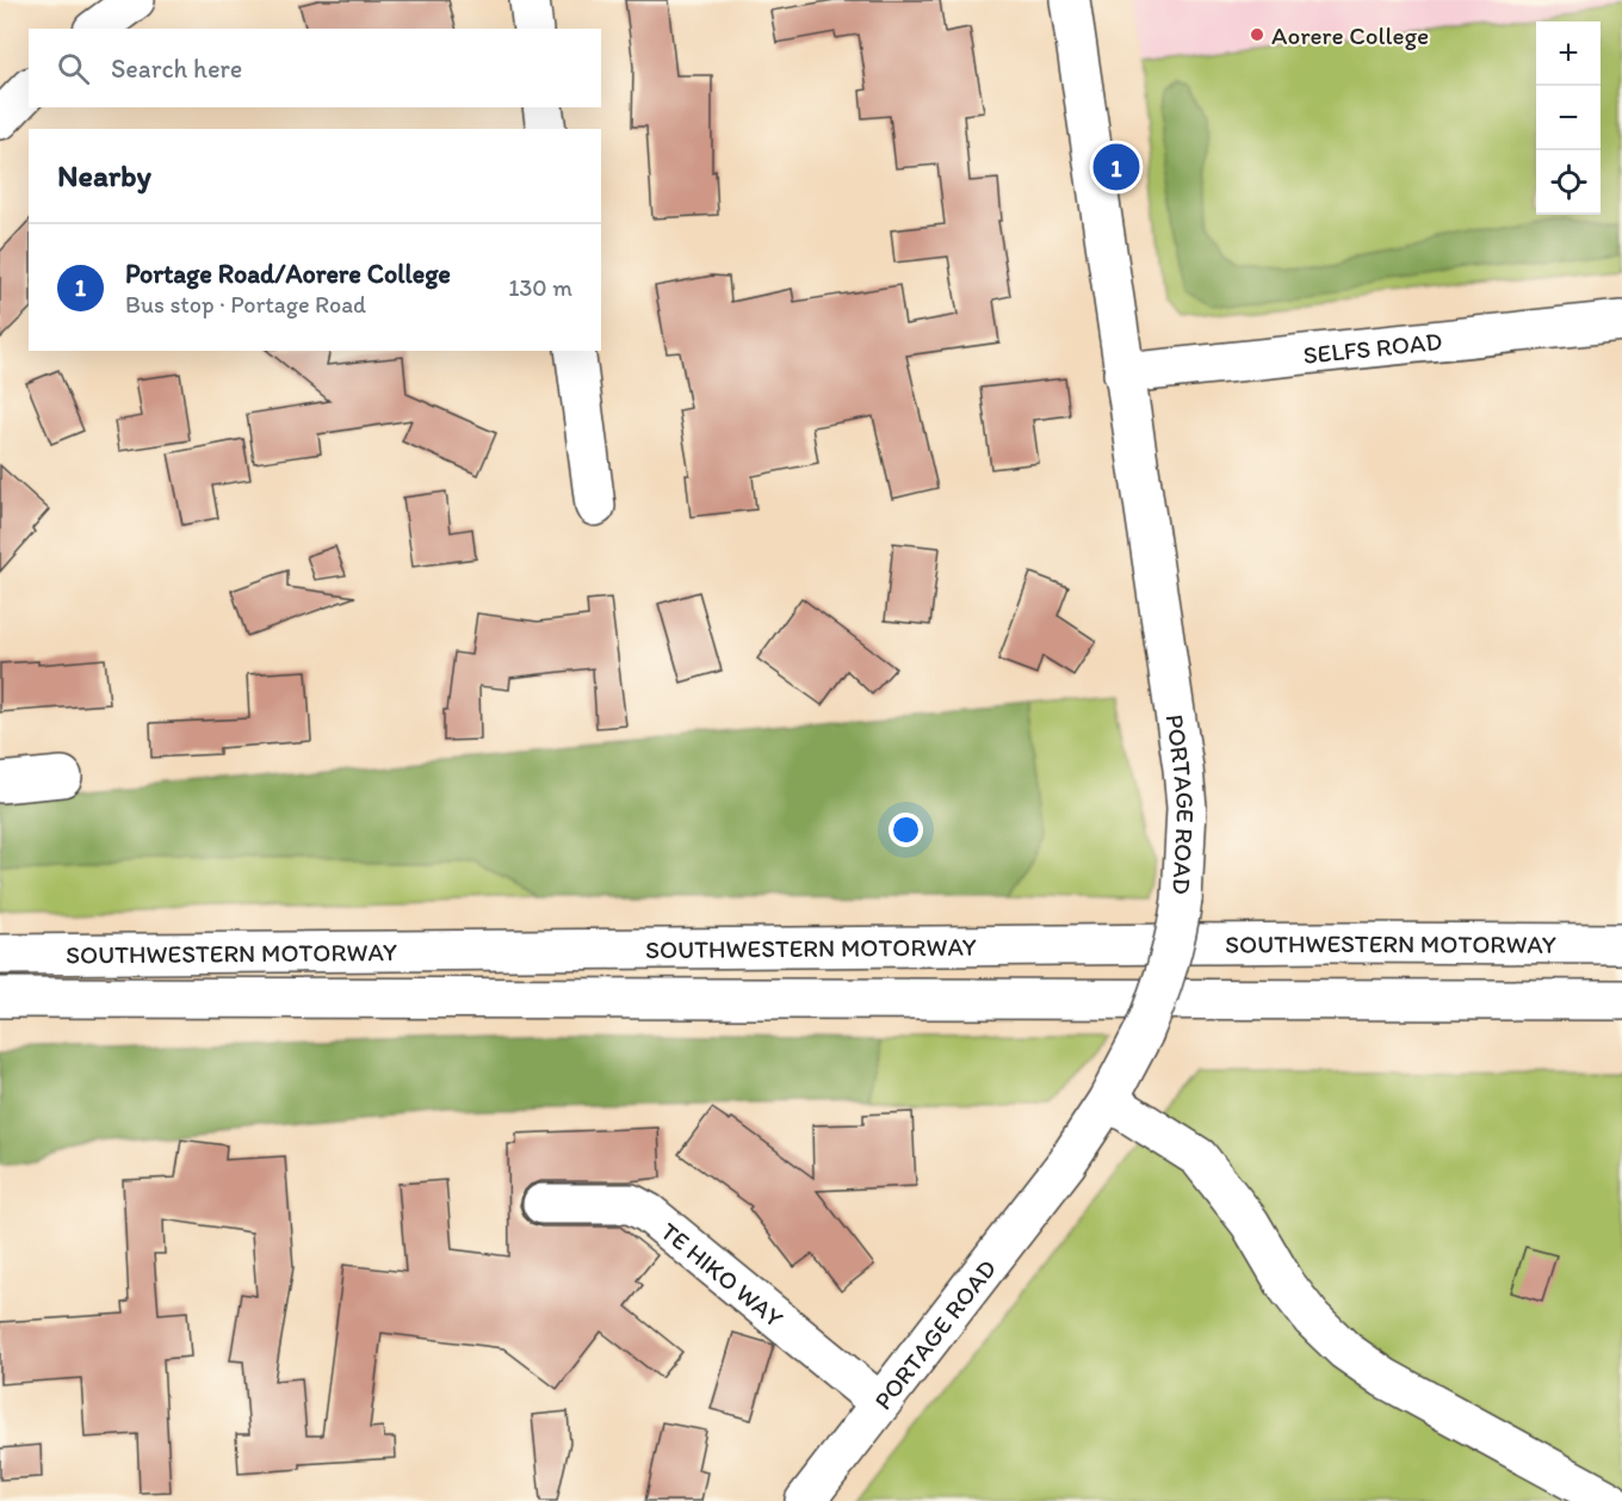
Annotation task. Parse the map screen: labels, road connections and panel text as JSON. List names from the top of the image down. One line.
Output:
{"streets":{"main road":["SELFS ROAD","PORTAGE ROAD","SOUTHWESTERN MOTORWAY","TE HIKO WAY"]},"crossings":[["SELFS ROAD","PORTAGE ROAD"],["PORTAGE ROAD","TE HIKO WAY"]],"places":["Aorere College"],"page":{"map_buttons":["+","−"],"search":"Search here","heading":"Nearby","pins":"1","list":[{"mark":"1","name":"Portage Road/Aorere College","note":"Bus stop · Portage Road","value":"130 m"}]}}
